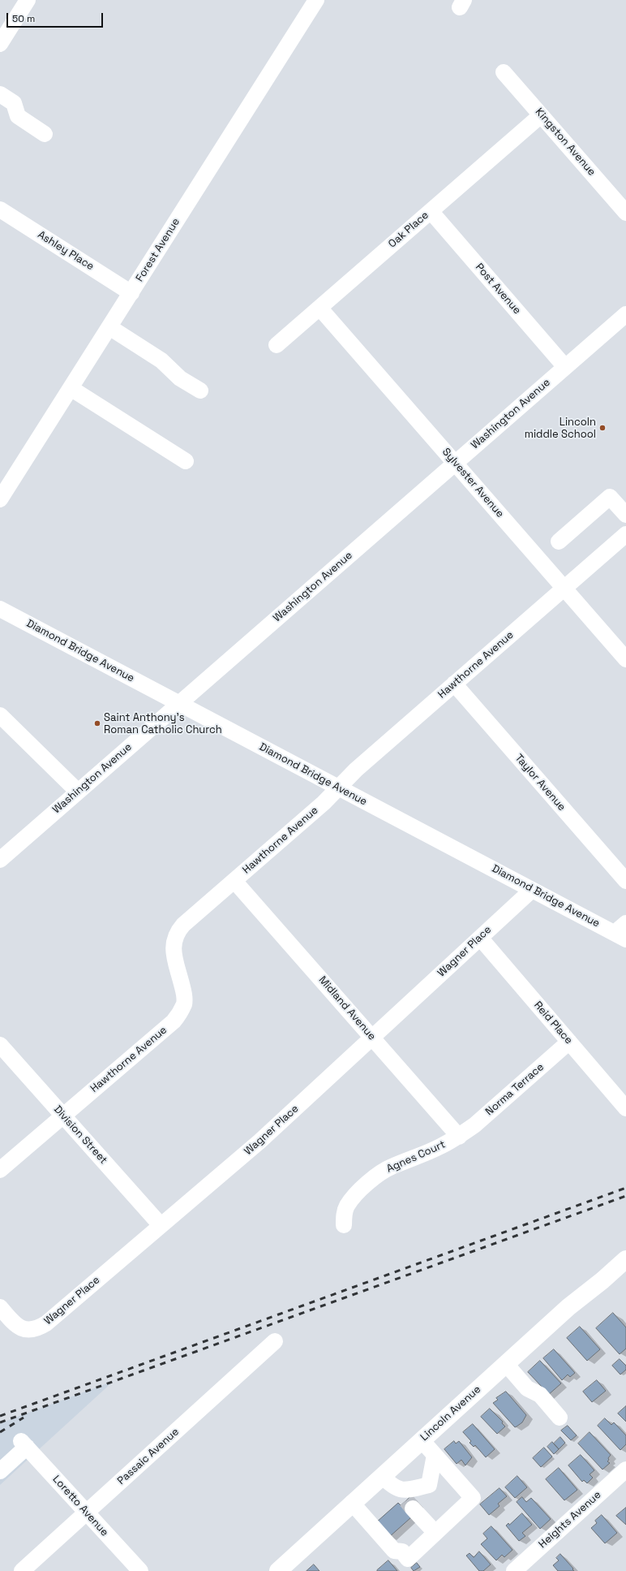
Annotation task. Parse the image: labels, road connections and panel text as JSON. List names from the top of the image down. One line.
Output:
{"streets":{"main road":["Lincoln Avenue"],"street":["Kingston Avenue","Oak Place","Forest Avenue","Ashley Place","Post Avenue","Washington Avenue","Sylvester Avenue","Diamond Bridge Avenue","Hawthorne Avenue","Taylor Avenue","Wagner Place","Midland Avenue","Reid Place","Norma Terrace","Division Street","Agnes Court","Passaic Avenue","Loretto Avenue","Heights Avenue"]},"crossings":[["Kingston Avenue","Oak Place"],["Oak Place","Post Avenue"],["Oak Place","Sylvester Avenue"],["Forest Avenue","Ashley Place"],["Post Avenue","Washington Avenue"],["Washington Avenue","Sylvester Avenue"],["Washington Avenue","Diamond Bridge Avenue"],["Sylvester Avenue","Hawthorne Avenue"],["Diamond Bridge Avenue","Hawthorne Avenue"],["Diamond Bridge Avenue","Wagner Place"],["Hawthorne Avenue","Taylor Avenue"],["Hawthorne Avenue","Midland Avenue"],["Hawthorne Avenue","Division Street"],["Wagner Place","Midland Avenue"],["Wagner Place","Reid Place"],["Wagner Place","Division Street"],["Midland Avenue","Norma Terrace"],["Midland Avenue","Agnes Court"],["Reid Place","Norma Terrace"],["Norma Terrace","Agnes Court"],["Passaic Avenue","Loretto Avenue"]],"places":["Lincoln middle School","Saint Anthony's Roman Catholic Church"],"scale_bar":"50 m"}
